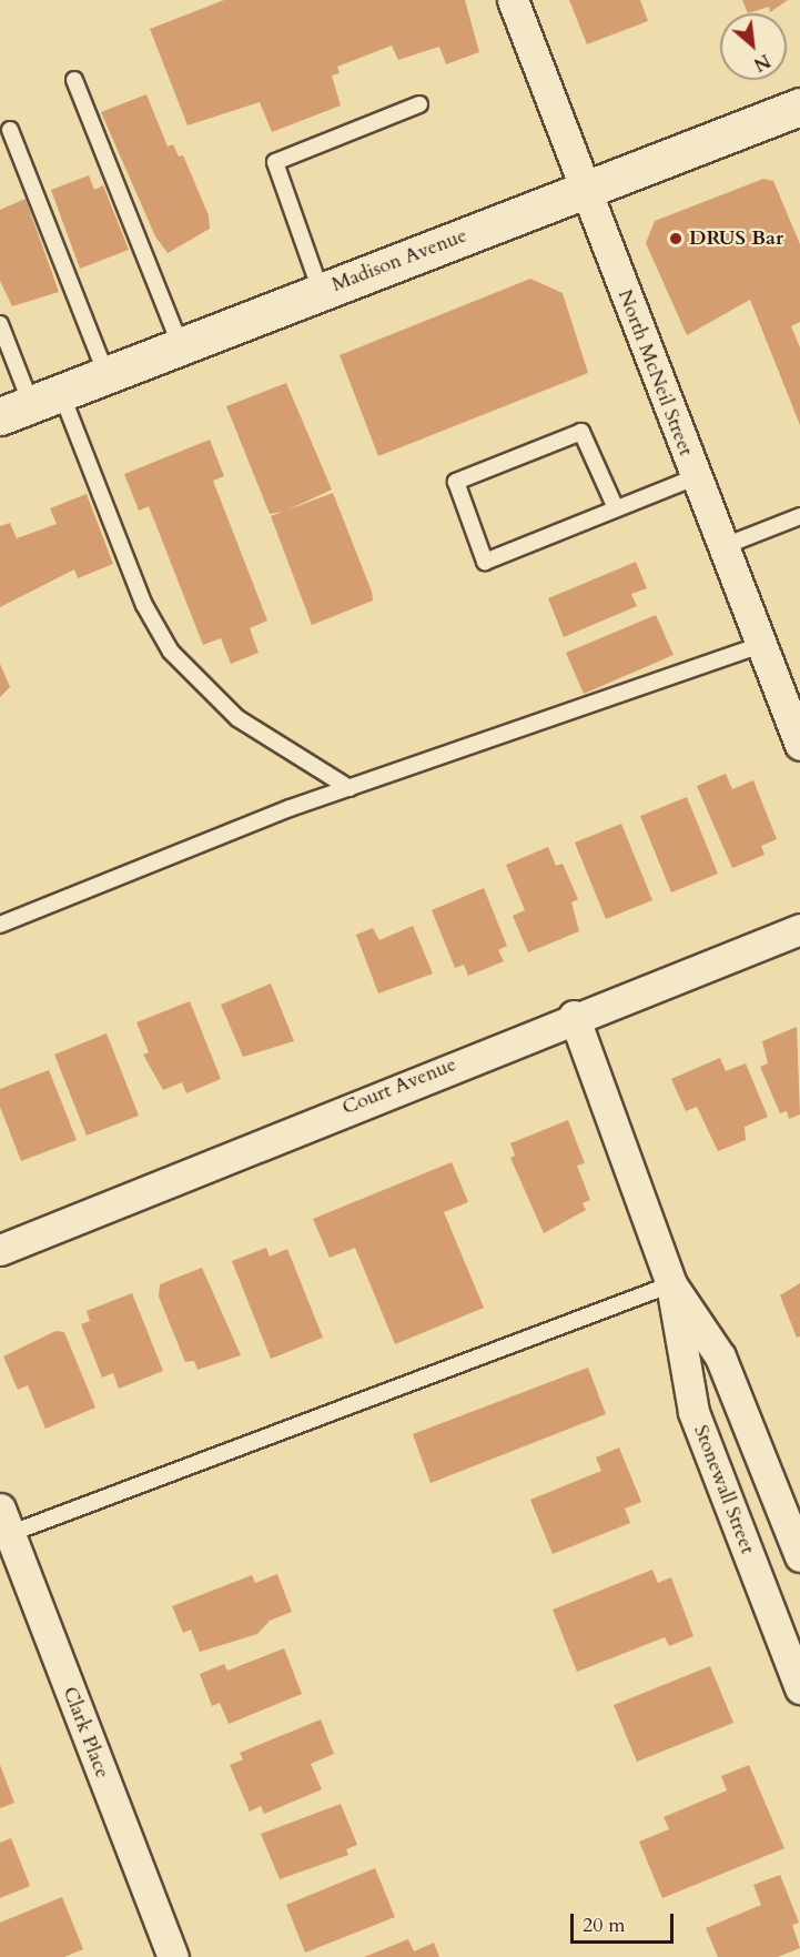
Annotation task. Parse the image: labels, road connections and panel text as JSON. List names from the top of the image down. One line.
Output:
{"streets":{"street":["Madison Avenue","North McNeil Street","Court Avenue","Stonewall Street","Clark Place"]},"crossings":[["Madison Avenue","North McNeil Street"],["Court Avenue","Stonewall Street"]],"places":["DRUS Bar"],"scale_bar":"20 m","north":"bottom right"}
